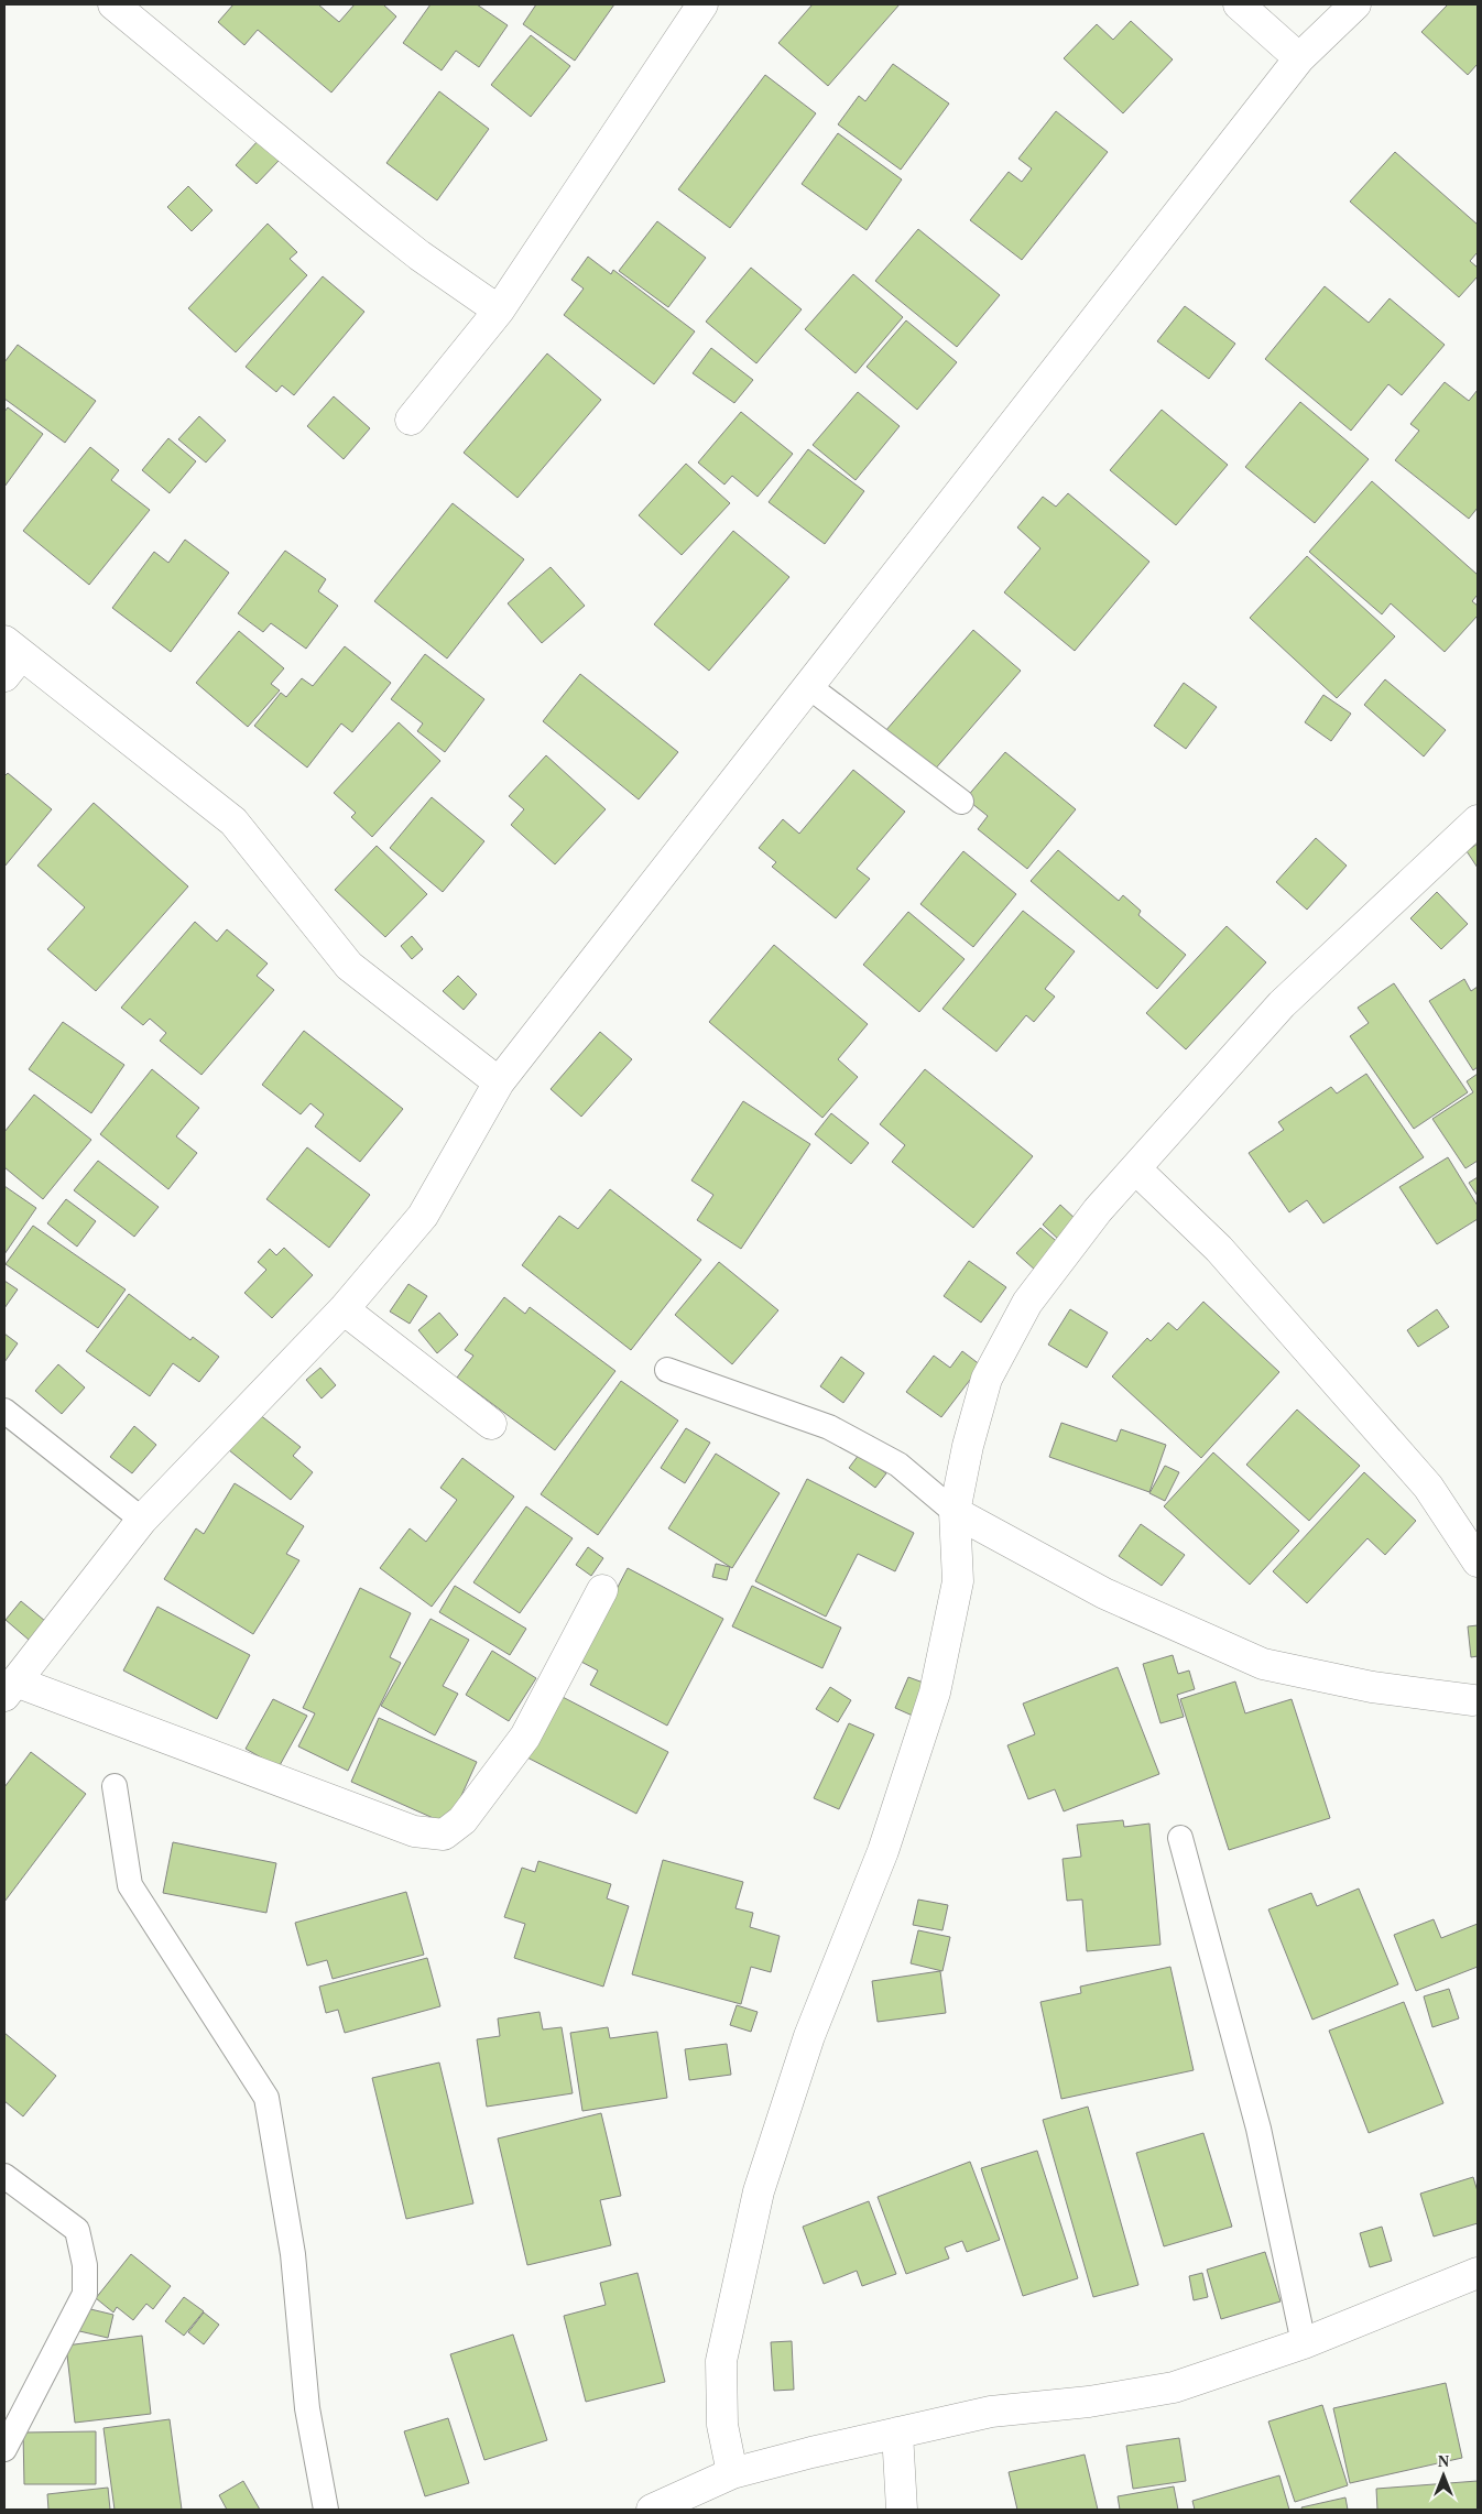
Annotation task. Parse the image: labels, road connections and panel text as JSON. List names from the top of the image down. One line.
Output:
{"north":"top"}
